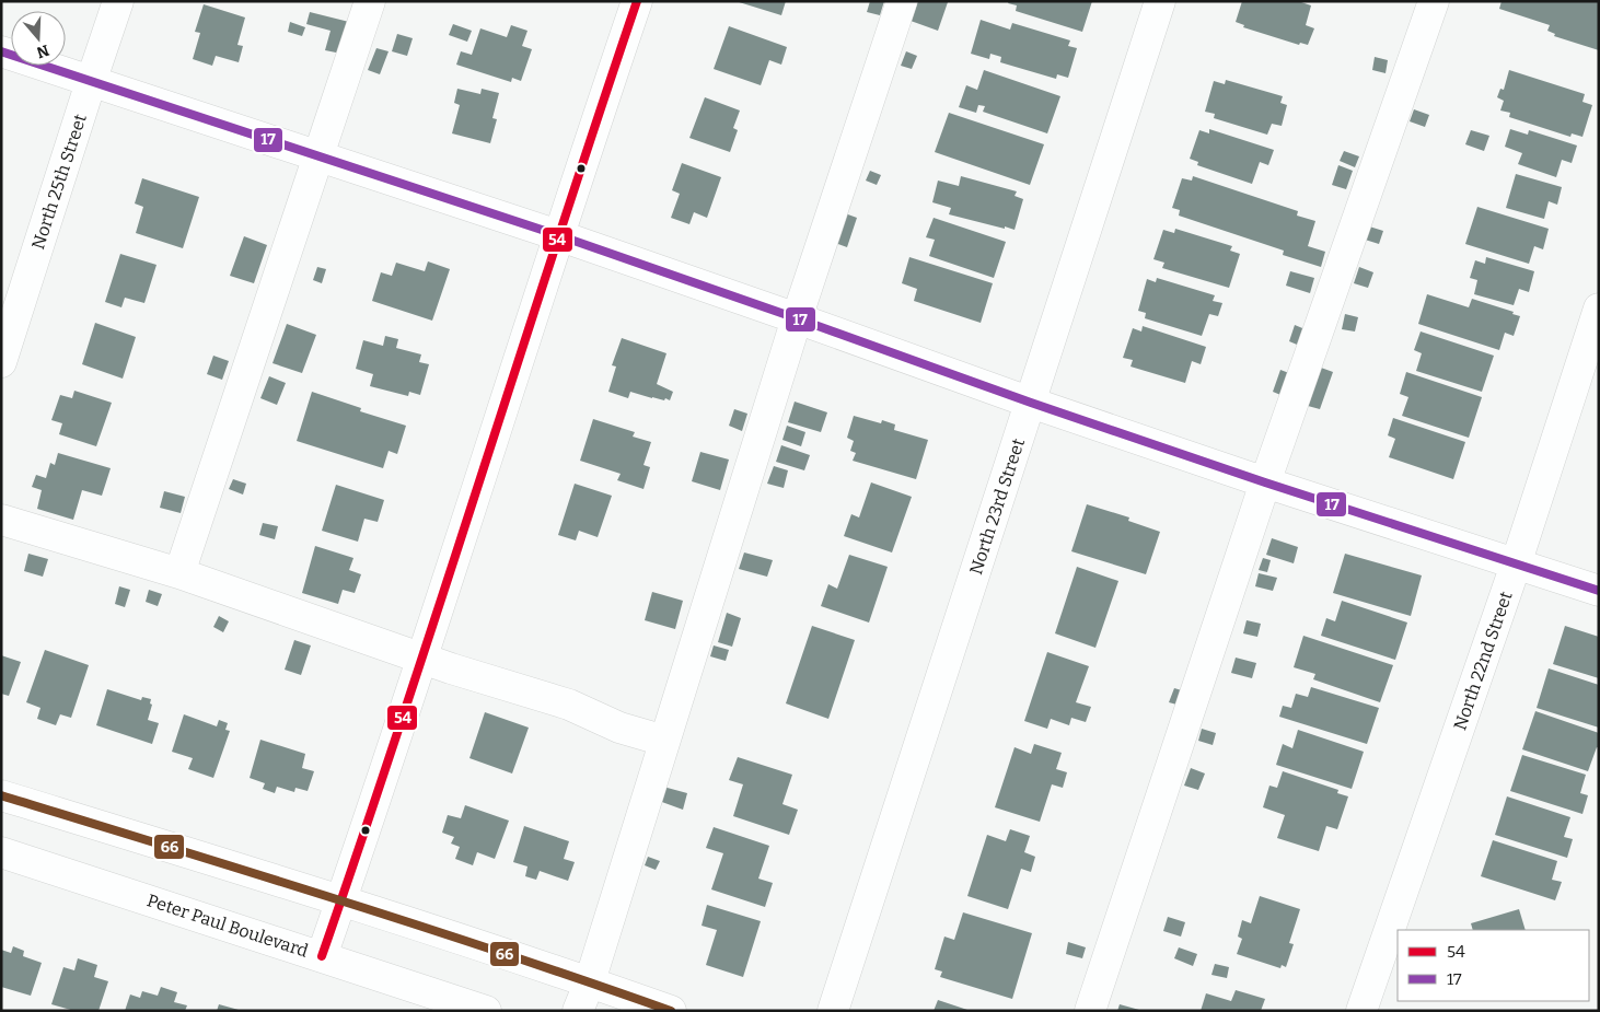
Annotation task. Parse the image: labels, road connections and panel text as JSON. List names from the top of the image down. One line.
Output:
{"streets":{"street":["North 25th Street","North 23rd Street","North 22nd Street","Peter Paul Boulevard"]},"lines":["transit line 54","transit line 17","transit line 66"],"legend":["54","17"],"north":"bottom"}
